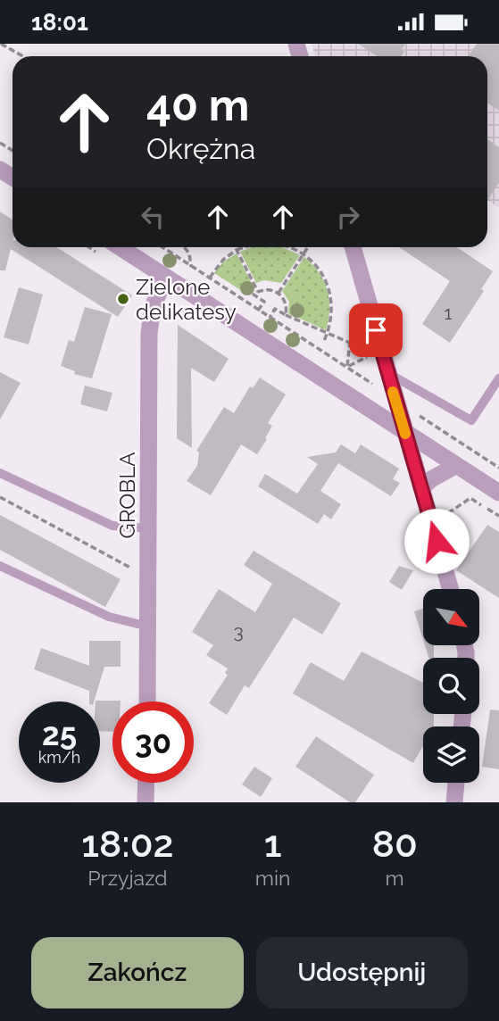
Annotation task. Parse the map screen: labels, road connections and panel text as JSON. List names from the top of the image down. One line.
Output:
{"streets":{"street":["GROBLA"]},"places":["Zielone delikatesy"],"house_numbers":["1","3"],"north":"bottom right","page":{"status":"18:01","turn":["40 m","Okrężna"],"speed":"25 km/h","limit":"30","eta":["18:02","Przyjazd","1","min","80","m"],"buttons":["Zakończ","Udostępnij"]}}
